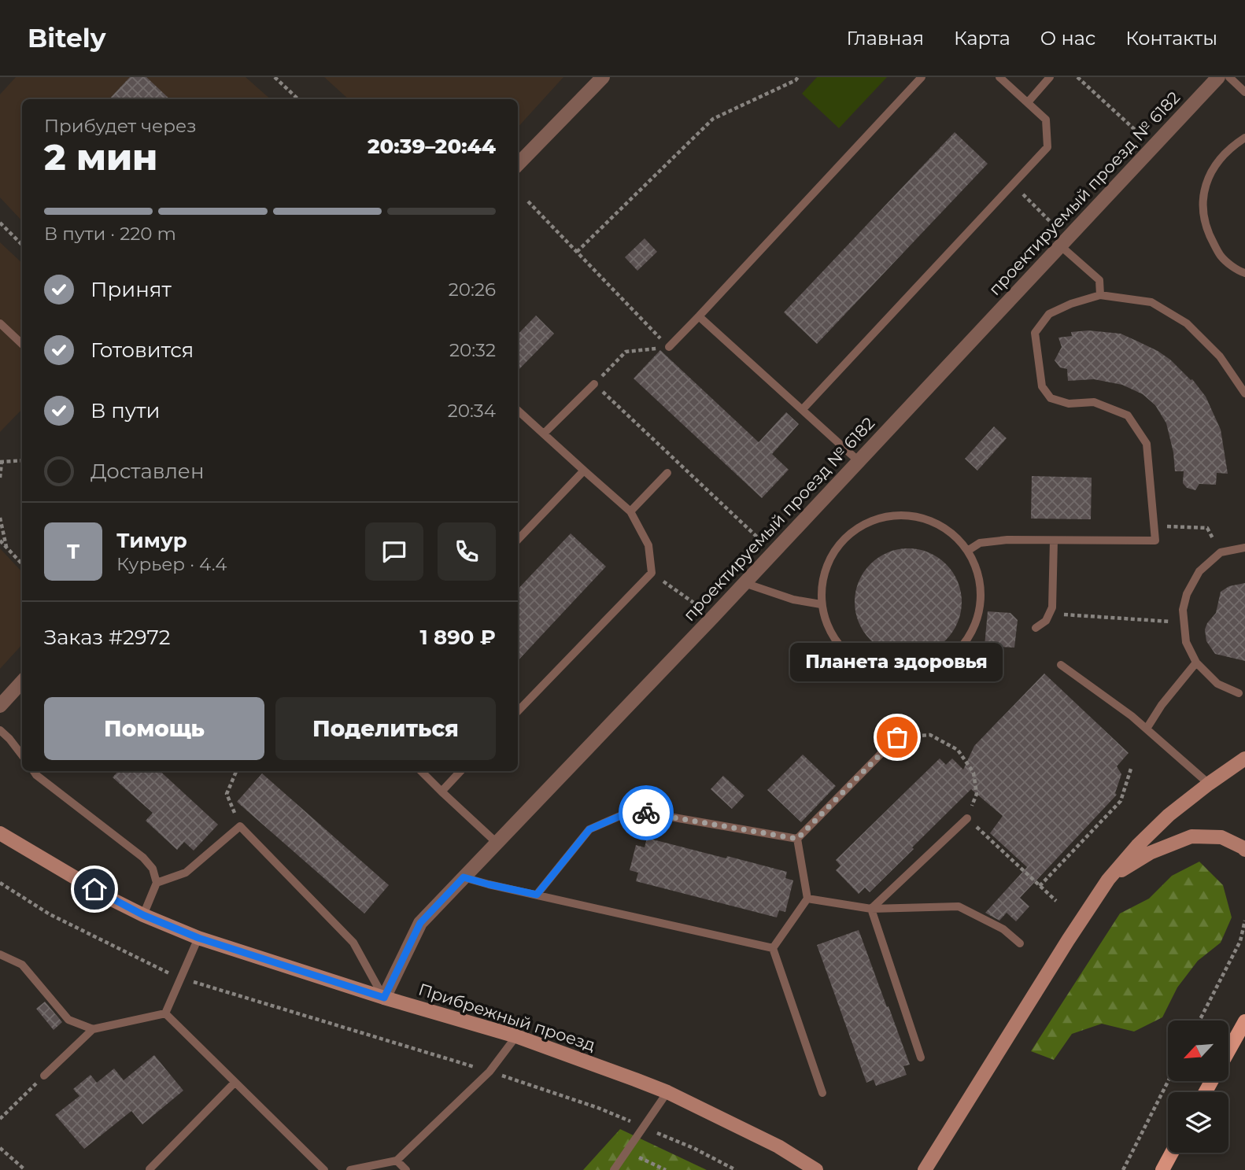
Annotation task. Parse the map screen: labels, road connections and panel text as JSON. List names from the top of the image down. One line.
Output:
{"streets":{"street":["проектируемый проезд № 6182","Прибрежный проезд"]},"crossings":[["проектируемый проезд № 6182","Прибрежный проезд"]],"places":["Планета здоровья"],"north":"bottom left","page":{"header":"Bitely","nav":["Главная","Карта","О нас","Контакты"],"heading":["2 мин","Прибудет через","20:39–20:44"],"panel":["Тимур","Курьер · 4.4","Заказ #2972","1 890 ₽"],"bar":"В пути · 220 m","list":[["Принят","20:26"],["Готовится","20:32"],["В пути","20:34"],"Доставлен"],"round":"Т","bubble":"Планета здоровья","buttons":["Помощь","Поделиться"]}}
